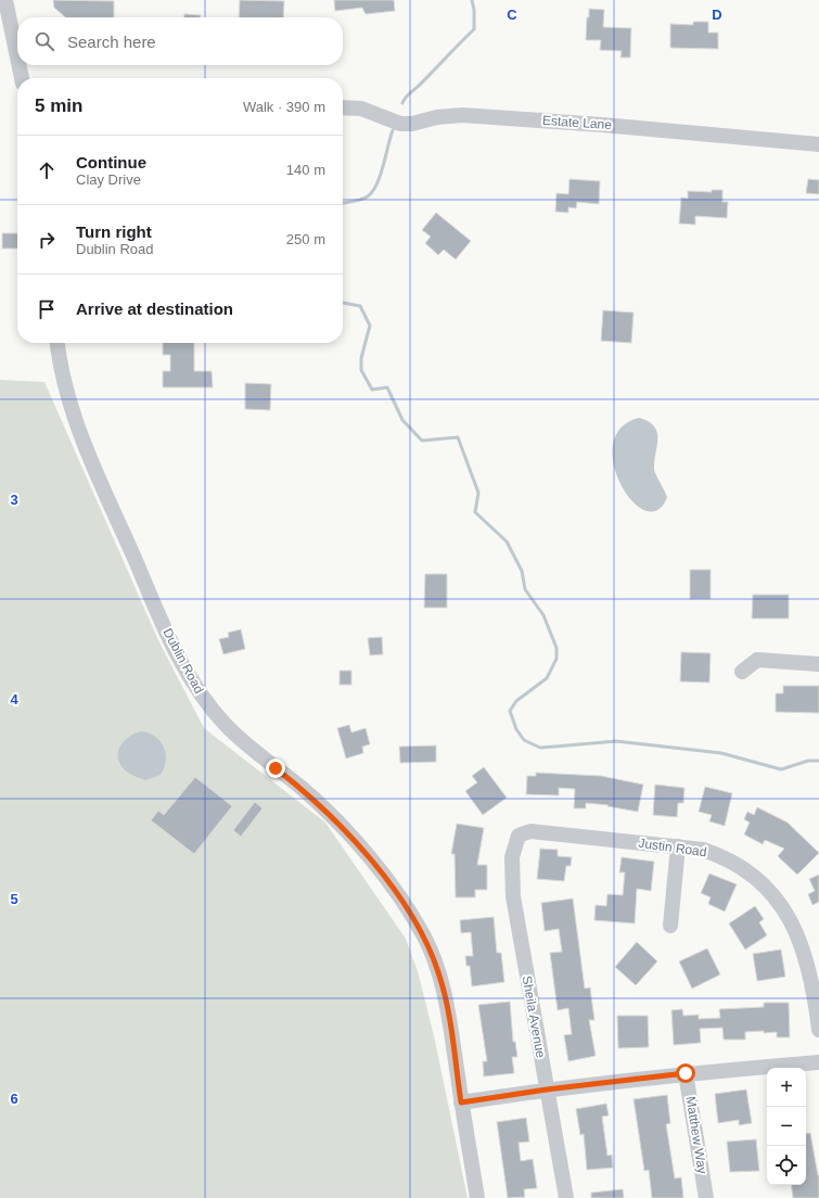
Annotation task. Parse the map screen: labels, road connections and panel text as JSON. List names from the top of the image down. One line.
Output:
{"streets":{"street":["Estate Lane","Dublin Road","Justin Road","Sheila Avenue","Matthew Way"]},"crossings":[["Justin Road","Sheila Avenue"]],"page":{"search":"Search here","heading":["5 min","Walk · 390 m"],"list":[["Continue","Clay Drive","140 m"],["Turn right","Dublin Road","250 m"],"Arrive at destination"],"map_buttons":["+","−"]},"grid":{"columns":["C","D"],"rows":["3","4","5","6"]}}
